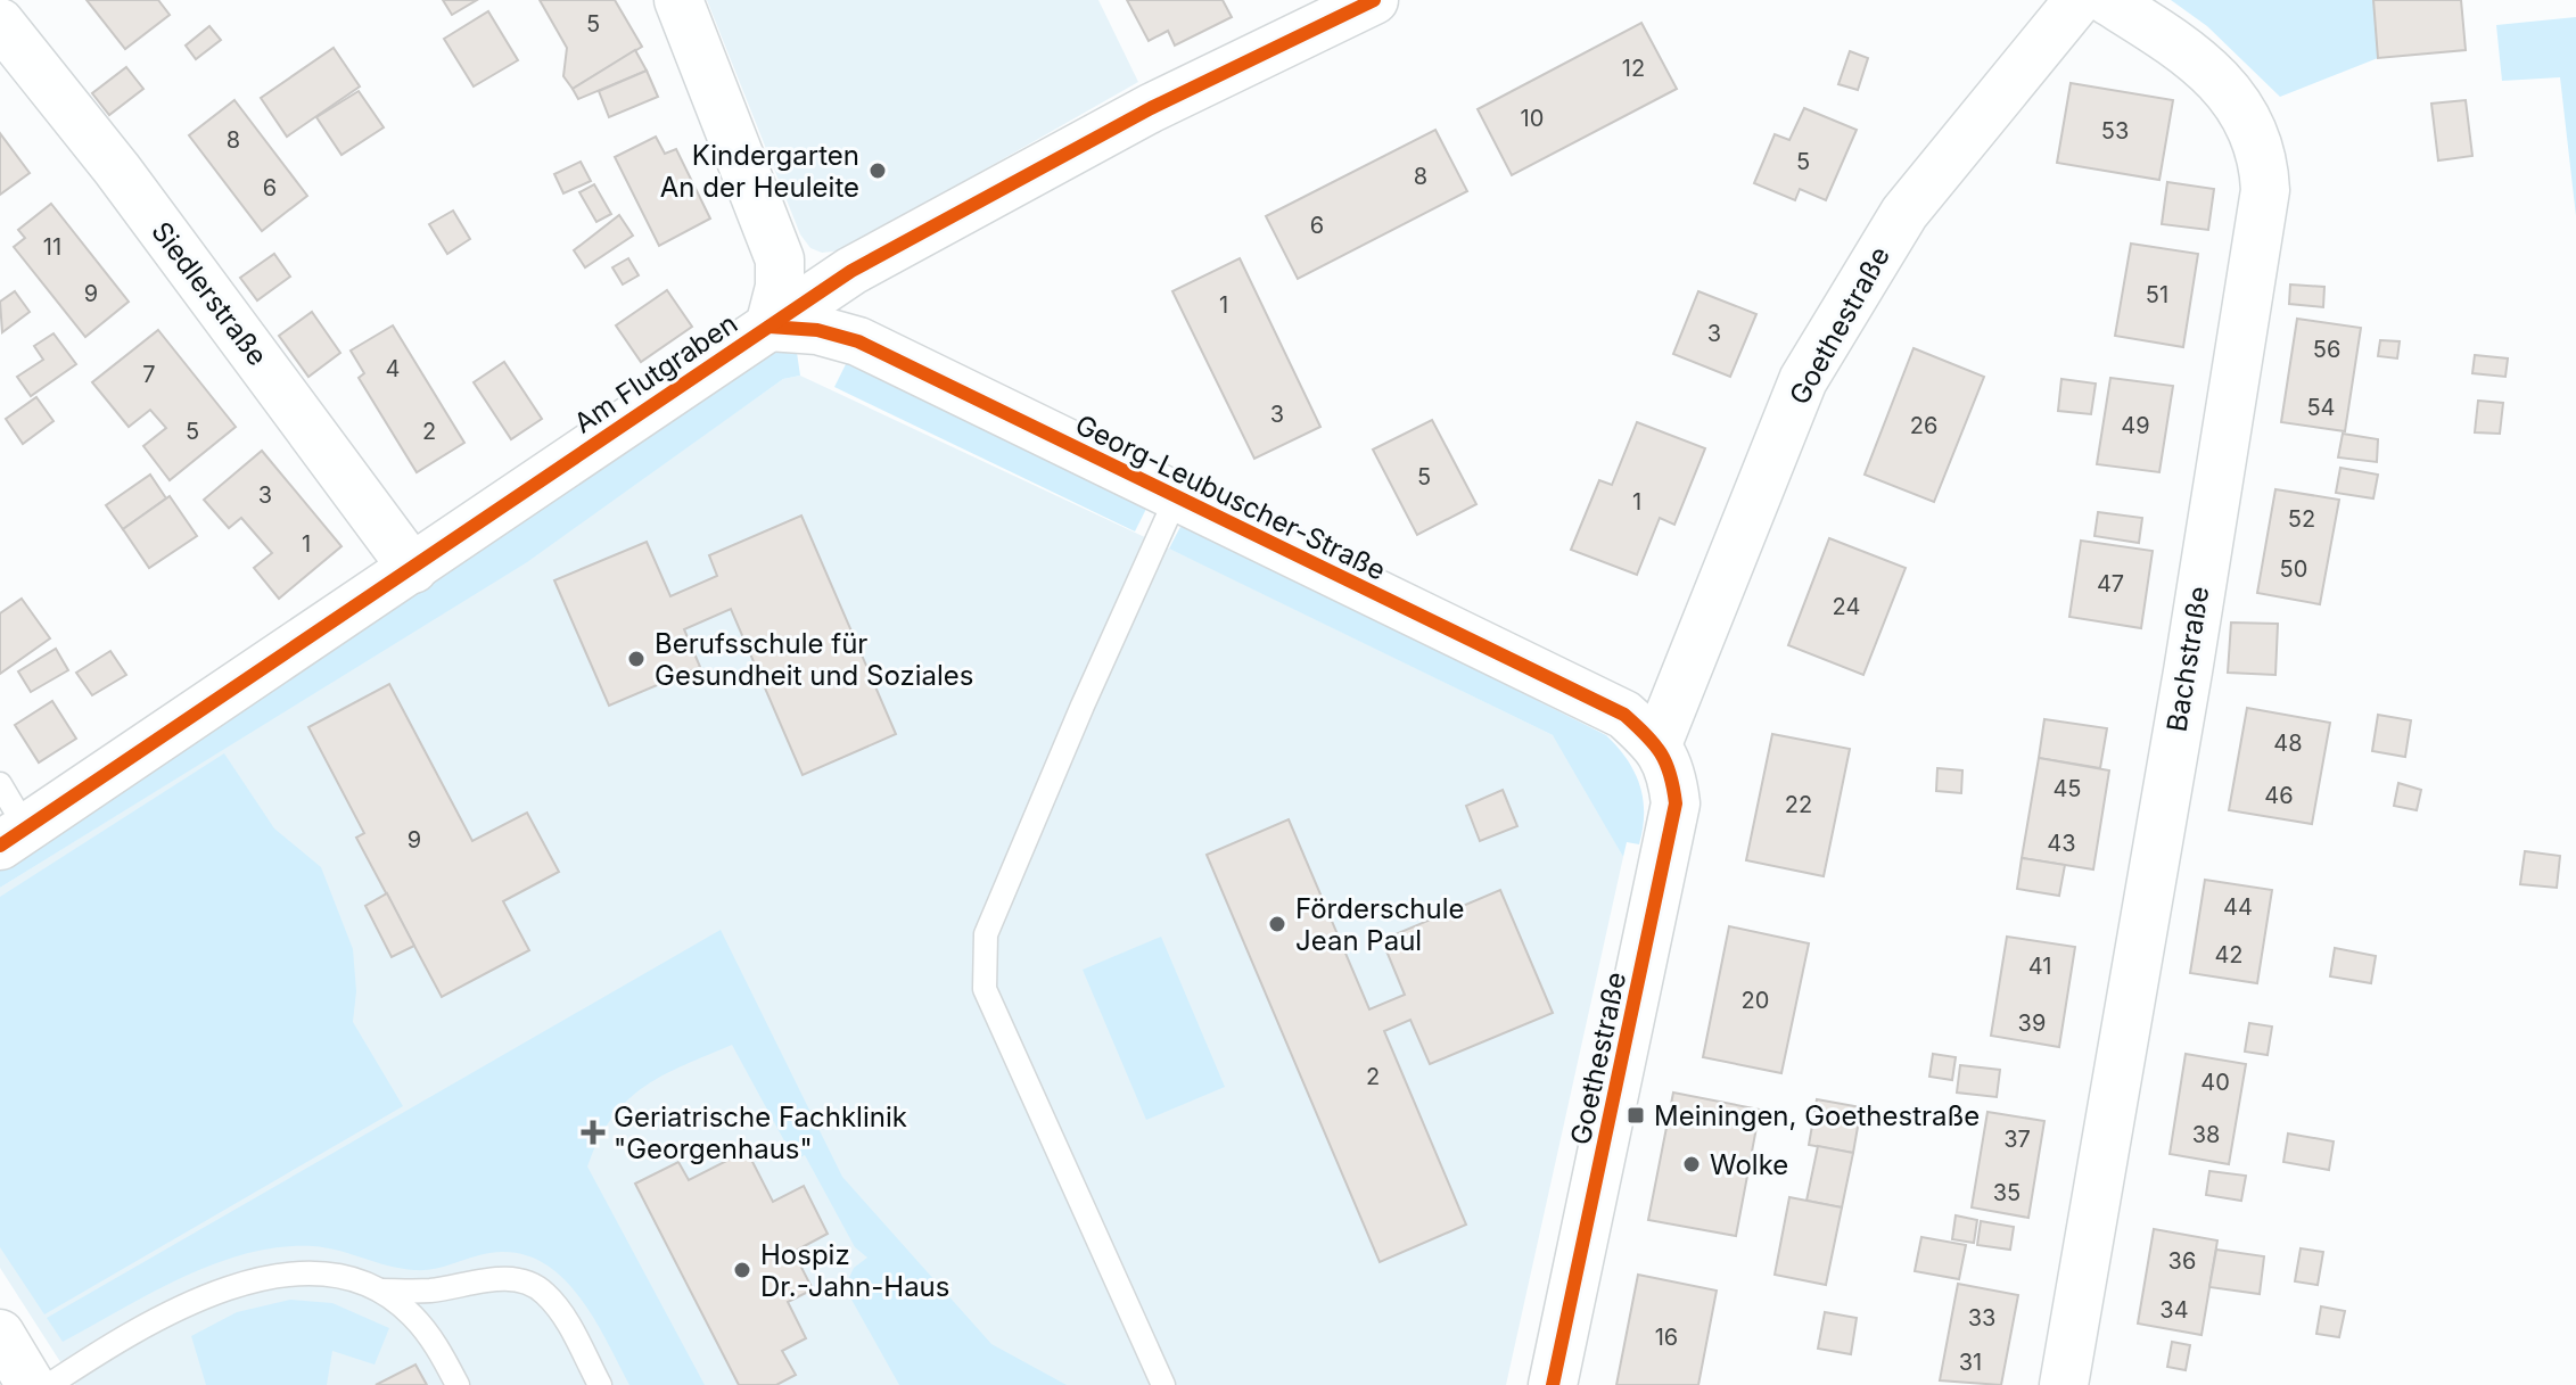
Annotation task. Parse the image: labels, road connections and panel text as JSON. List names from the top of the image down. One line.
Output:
{"streets":{"street":["Siedlerstraße","Goethestraße","Am Flutgraben","Georg-Leubuscher-Straße","Bachstraße"]},"crossings":[["Siedlerstraße","Am Flutgraben"],["Goethestraße","Georg-Leubuscher-Straße"],["Am Flutgraben","Georg-Leubuscher-Straße"]],"places":{"other":["Kindergarten An der Heuleite","Berufsschule für Gesundheit und Soziales","Förderschule Jean Paul","Wolke","Hospiz Dr.-Jahn-Haus"],"transit":["Meiningen, Goethestraße"],"health":["Geriatrische Fachklinik \"Georgenhaus\""]},"house_numbers":["5","12","10","53","8","5","8","6","6","11","9","51","1","3","56","4","7","54","3","26","49","5","2","5","3","1","52","1","50","47","24","48","45","46","22","9","43","44","42","41","20","39","2","40","38","37","35","36","34","33","16","31"]}
